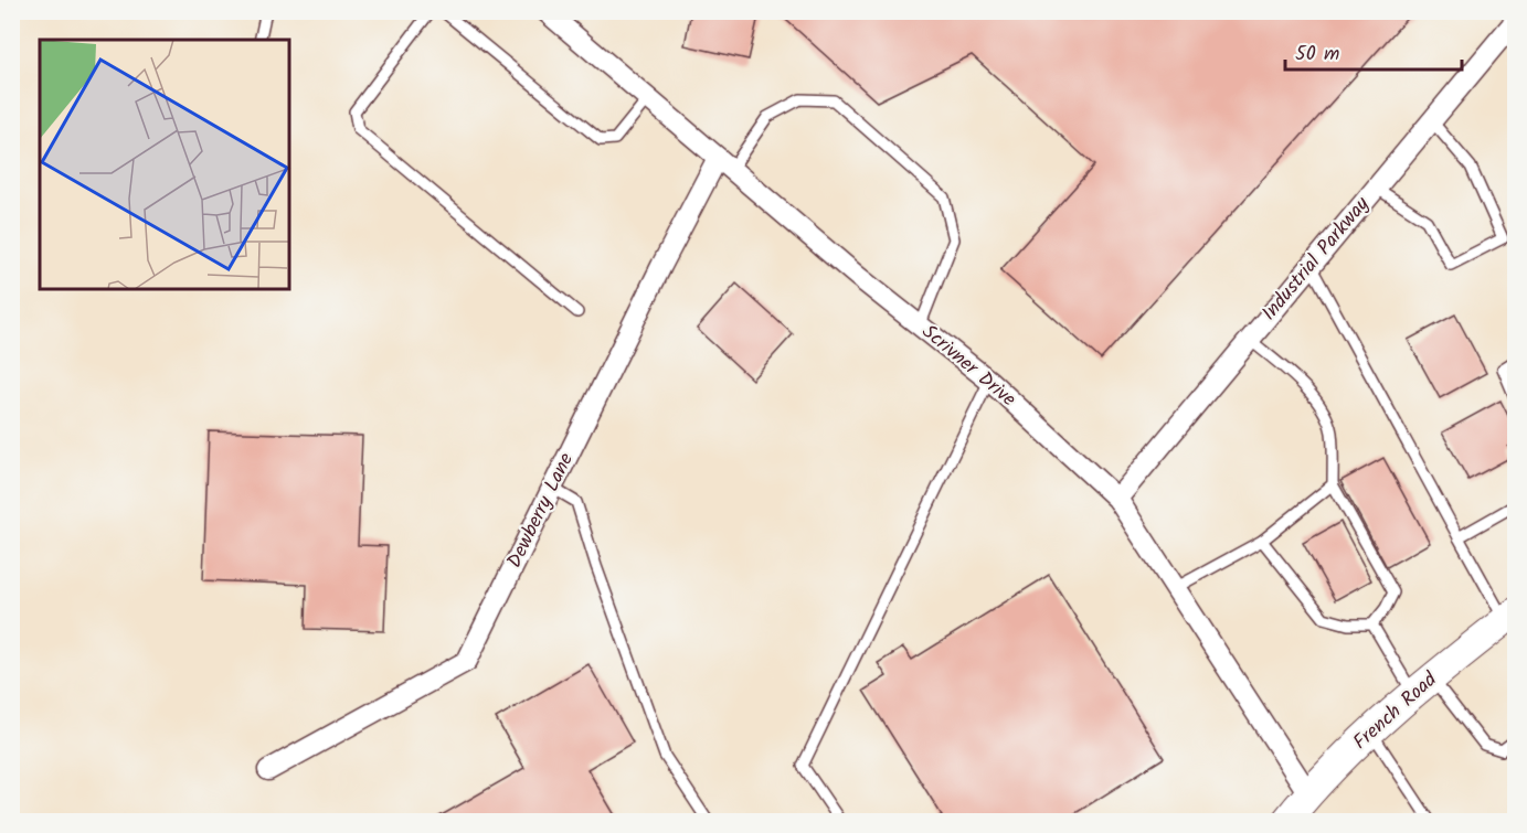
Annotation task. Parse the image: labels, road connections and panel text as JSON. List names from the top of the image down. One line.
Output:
{"streets":{"main road":["French Road"],"street":["Industrial Parkway","Scrivner Drive","Dewberry Lane"]},"crossings":[["Industrial Parkway","Scrivner Drive"],["Scrivner Drive","Dewberry Lane"],["Scrivner Drive","French Road"]],"scale_bar":"50 m"}
